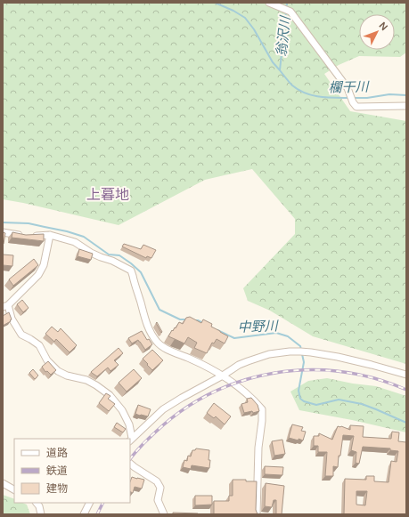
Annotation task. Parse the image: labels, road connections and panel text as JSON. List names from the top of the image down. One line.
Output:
{"districts":["上暮地"],"water":["翁沢川","欄干川","中野川"],"legend":["道路","鉄道","建物"],"north":"top right"}
